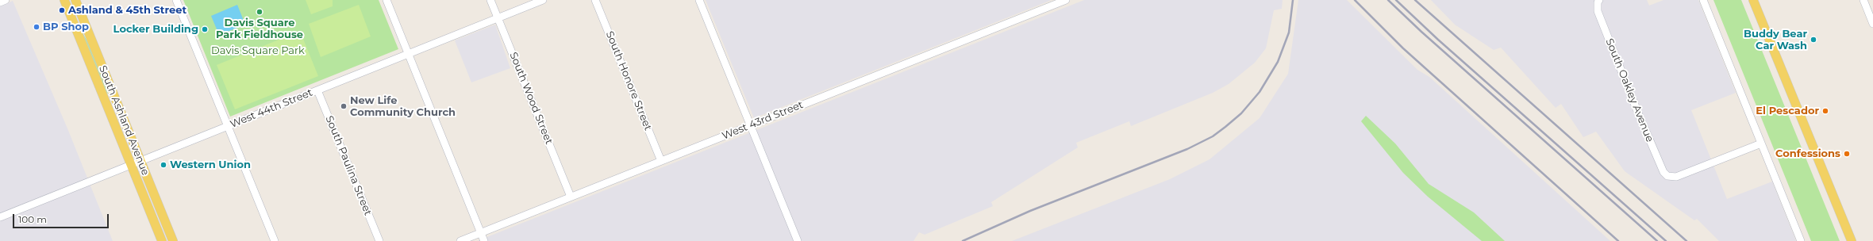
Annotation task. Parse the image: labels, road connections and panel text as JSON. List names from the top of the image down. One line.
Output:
{"streets":{"main road":["South Ashland Avenue"],"street":["South Honore Street","South Oakley Avenue","South Wood Street","West 44th Street","West 43rd Street","South Paulina Street"]},"crossings":[["South Honore Street","West 43rd Street"],["South Wood Street","West 44th Street"],["South Wood Street","West 43rd Street"],["West 44th Street","South Ashland Avenue"],["West 44th Street","South Paulina Street"]],"parks":["Davis Square Park"],"places":["Ashland & 45th Street","Davis Square Park Fieldhouse","BP Shop","Locker Building","Buddy Bear Car Wash","New Life Community Church","El Pescador","Confessions","Western Union"],"scale_bar":"100 m"}
